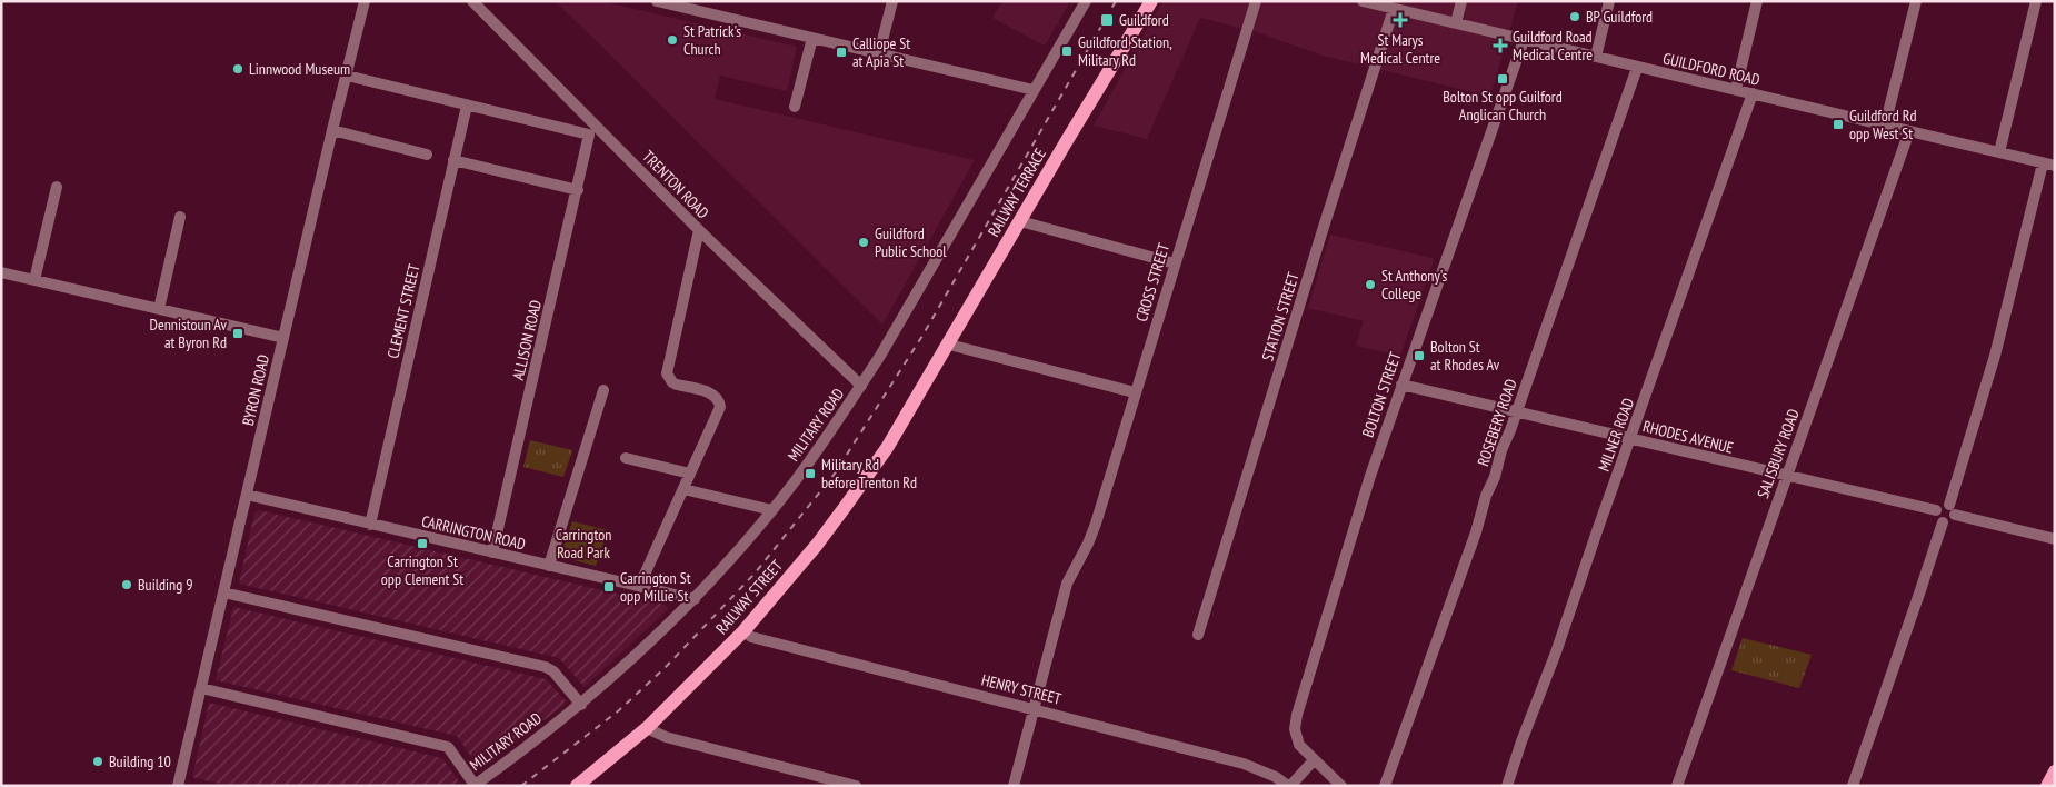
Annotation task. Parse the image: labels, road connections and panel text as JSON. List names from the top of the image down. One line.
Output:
{"streets":{"main road":["RAILWAY TERRACE","RAILWAY STREET"],"street":["GUILDFORD ROAD","TRENTON ROAD","CROSS STREET","CLEMENT STREET","STATION STREET","ALLISON ROAD","BYRON ROAD","BOLTON STREET","ROSEBERY ROAD","MILITARY ROAD","MILNER ROAD","RHODES AVENUE","SALISBURY ROAD","CARRINGTON ROAD","HENRY STREET"]},"crossings":[["GUILDFORD ROAD","STATION STREET"],["GUILDFORD ROAD","BOLTON STREET"],["GUILDFORD ROAD","ROSEBERY ROAD"],["GUILDFORD ROAD","MILNER ROAD"],["GUILDFORD ROAD","SALISBURY ROAD"],["TRENTON ROAD","ALLISON ROAD"],["TRENTON ROAD","MILITARY ROAD"],["RAILWAY TERRACE","RAILWAY STREET"],["CROSS STREET","HENRY STREET"],["CLEMENT STREET","CARRINGTON ROAD"],["ALLISON ROAD","CARRINGTON ROAD"],["BYRON ROAD","CARRINGTON ROAD"],["BOLTON STREET","RHODES AVENUE"],["ROSEBERY ROAD","RHODES AVENUE"],["MILITARY ROAD","CARRINGTON ROAD"],["MILNER ROAD","RHODES AVENUE"],["RHODES AVENUE","SALISBURY ROAD"],["RAILWAY STREET","HENRY STREET"]],"parks":["Carrington Road Park"],"places":{"other":["BP Guildford","St Patrick's Church","Linnwood Museum","Guildford Public School","St Anthony's College","Building 9","Building 10"],"transit":["Guildford","Guildford Station, Military Rd","Calliope St at Apia St","Bolton St opp Guilford Anglican Church","Guildford Rd opp West St","Dennistoun Av at Byron Rd","Bolton St at Rhodes Av","Military Rd before Trenton Rd","Carrington St opp Clement St","Carrington St opp Millie St"],"health":["St Marys Medical Centre","Guildford Road Medical Centre"]}}
